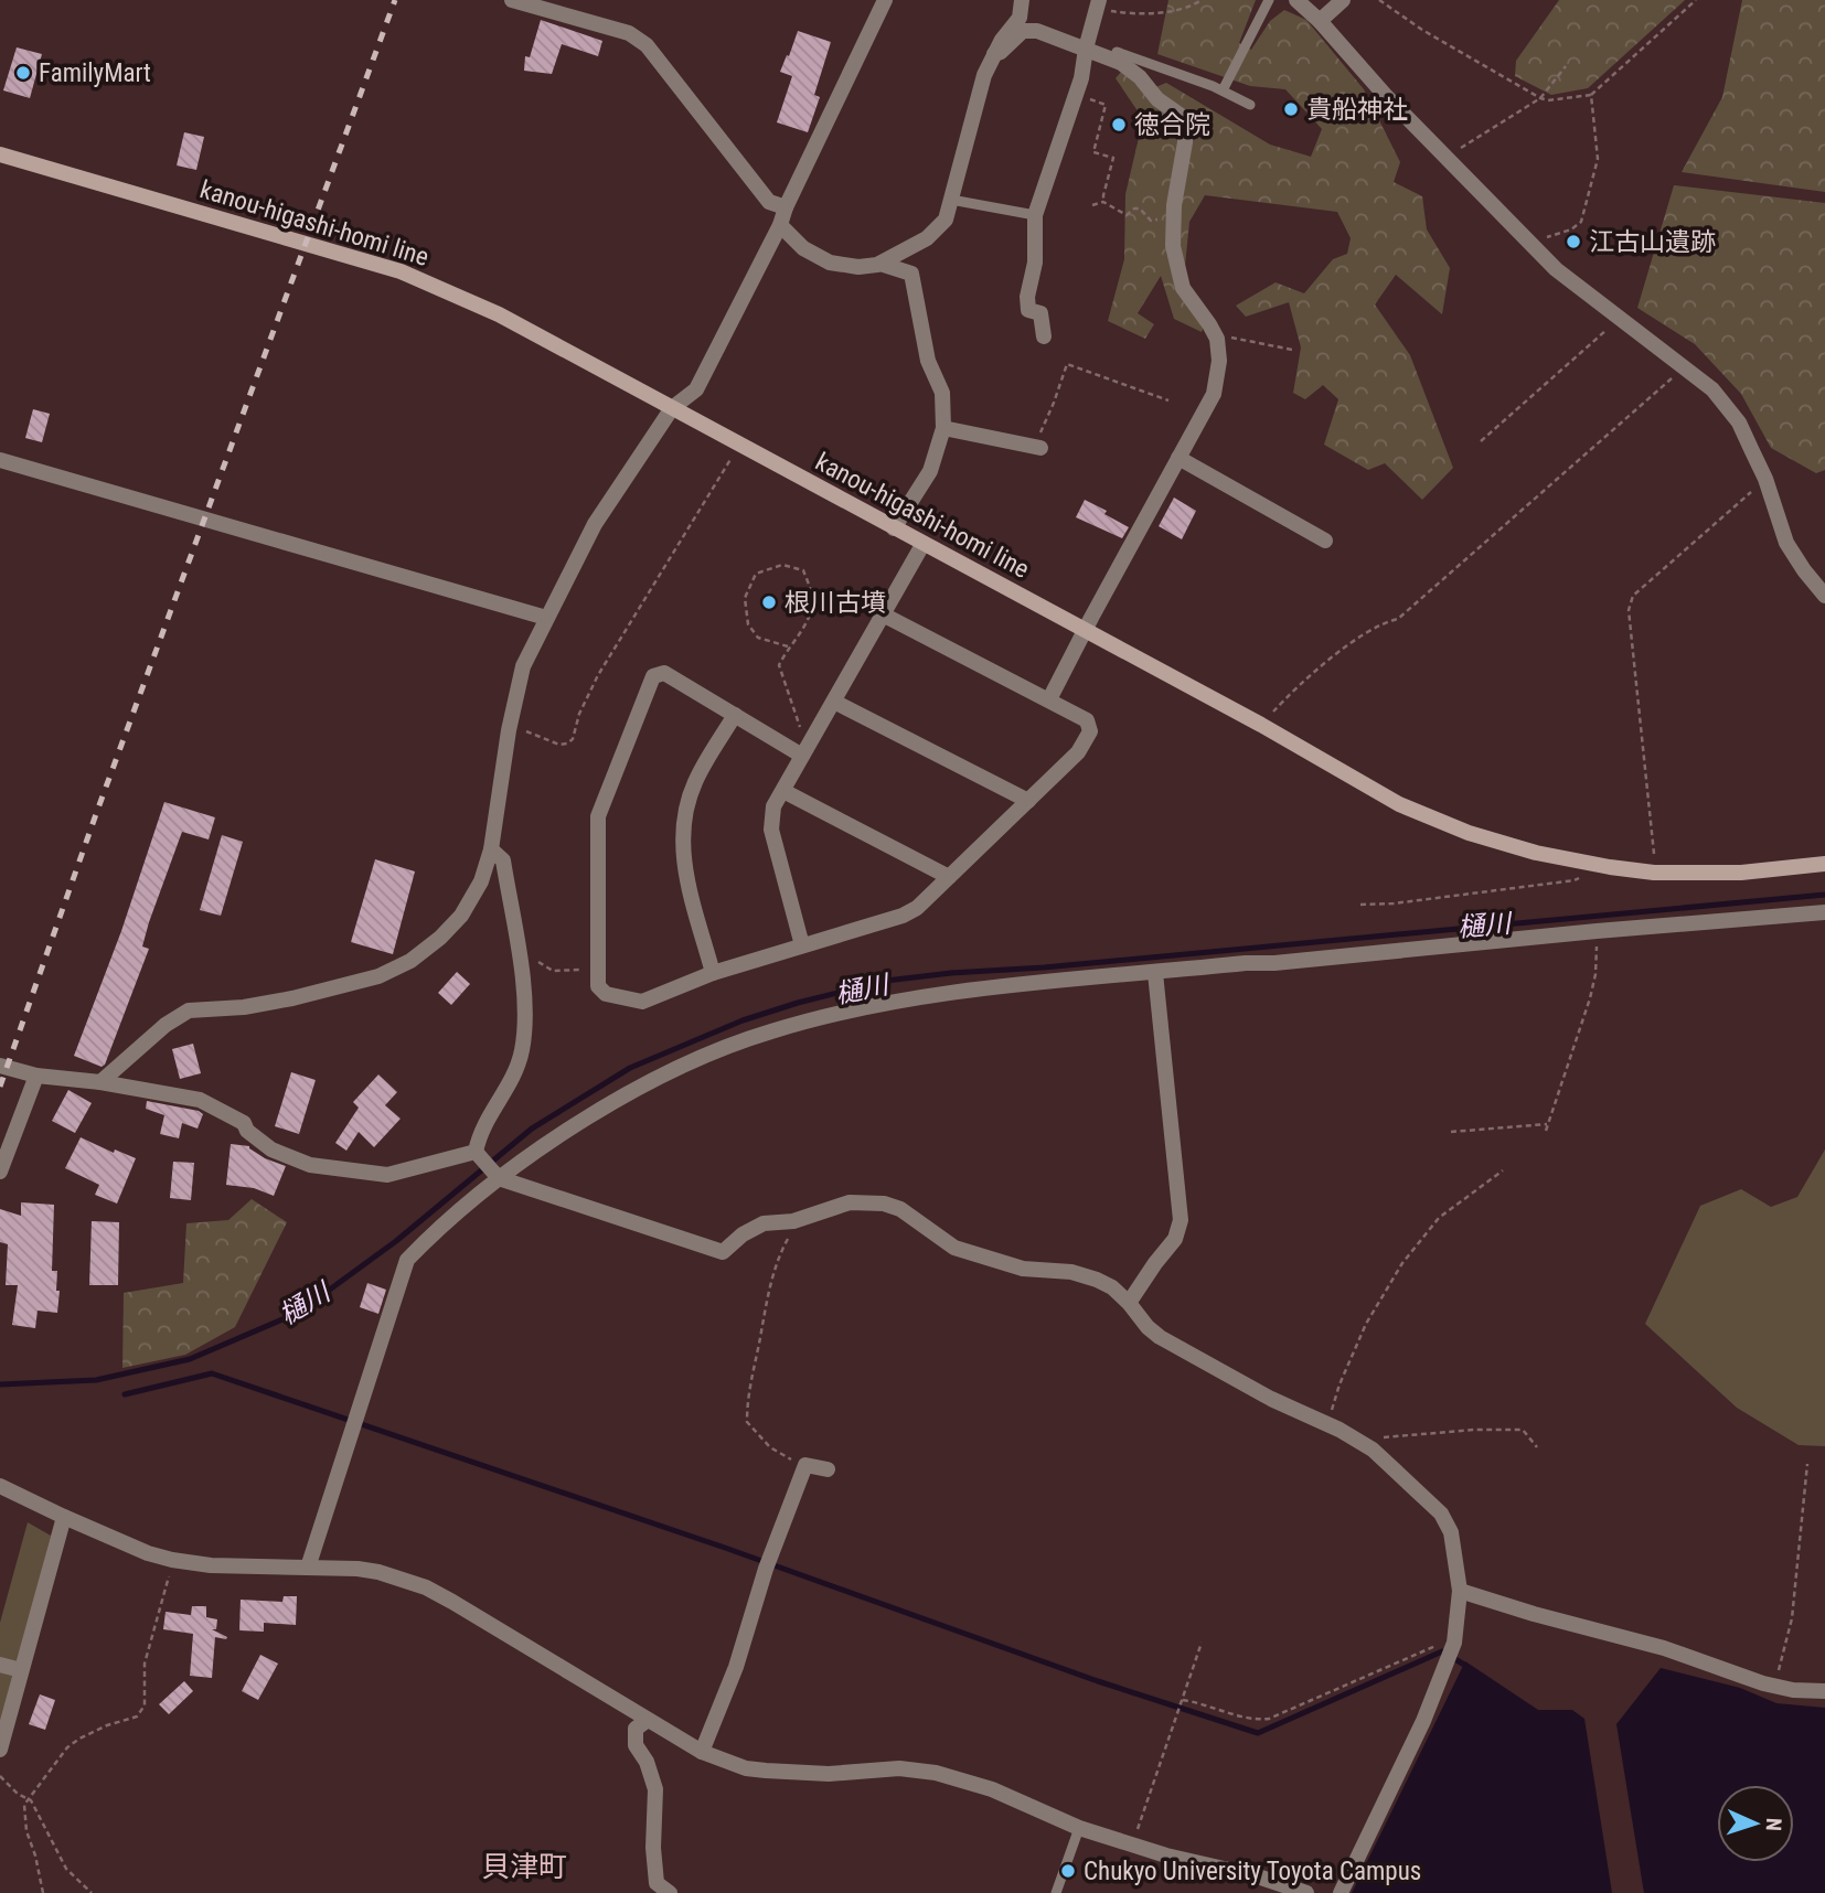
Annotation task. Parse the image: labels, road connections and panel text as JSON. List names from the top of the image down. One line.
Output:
{"streets":{"main road":["kanou-higashi-homi line"]},"districts":["貝津町"],"water":["樋川"],"places":["FamilyMart","貴船神社","徳合院","江古山遺跡","根川古墳","Chukyo University Toyota Campus"],"north":"right"}
